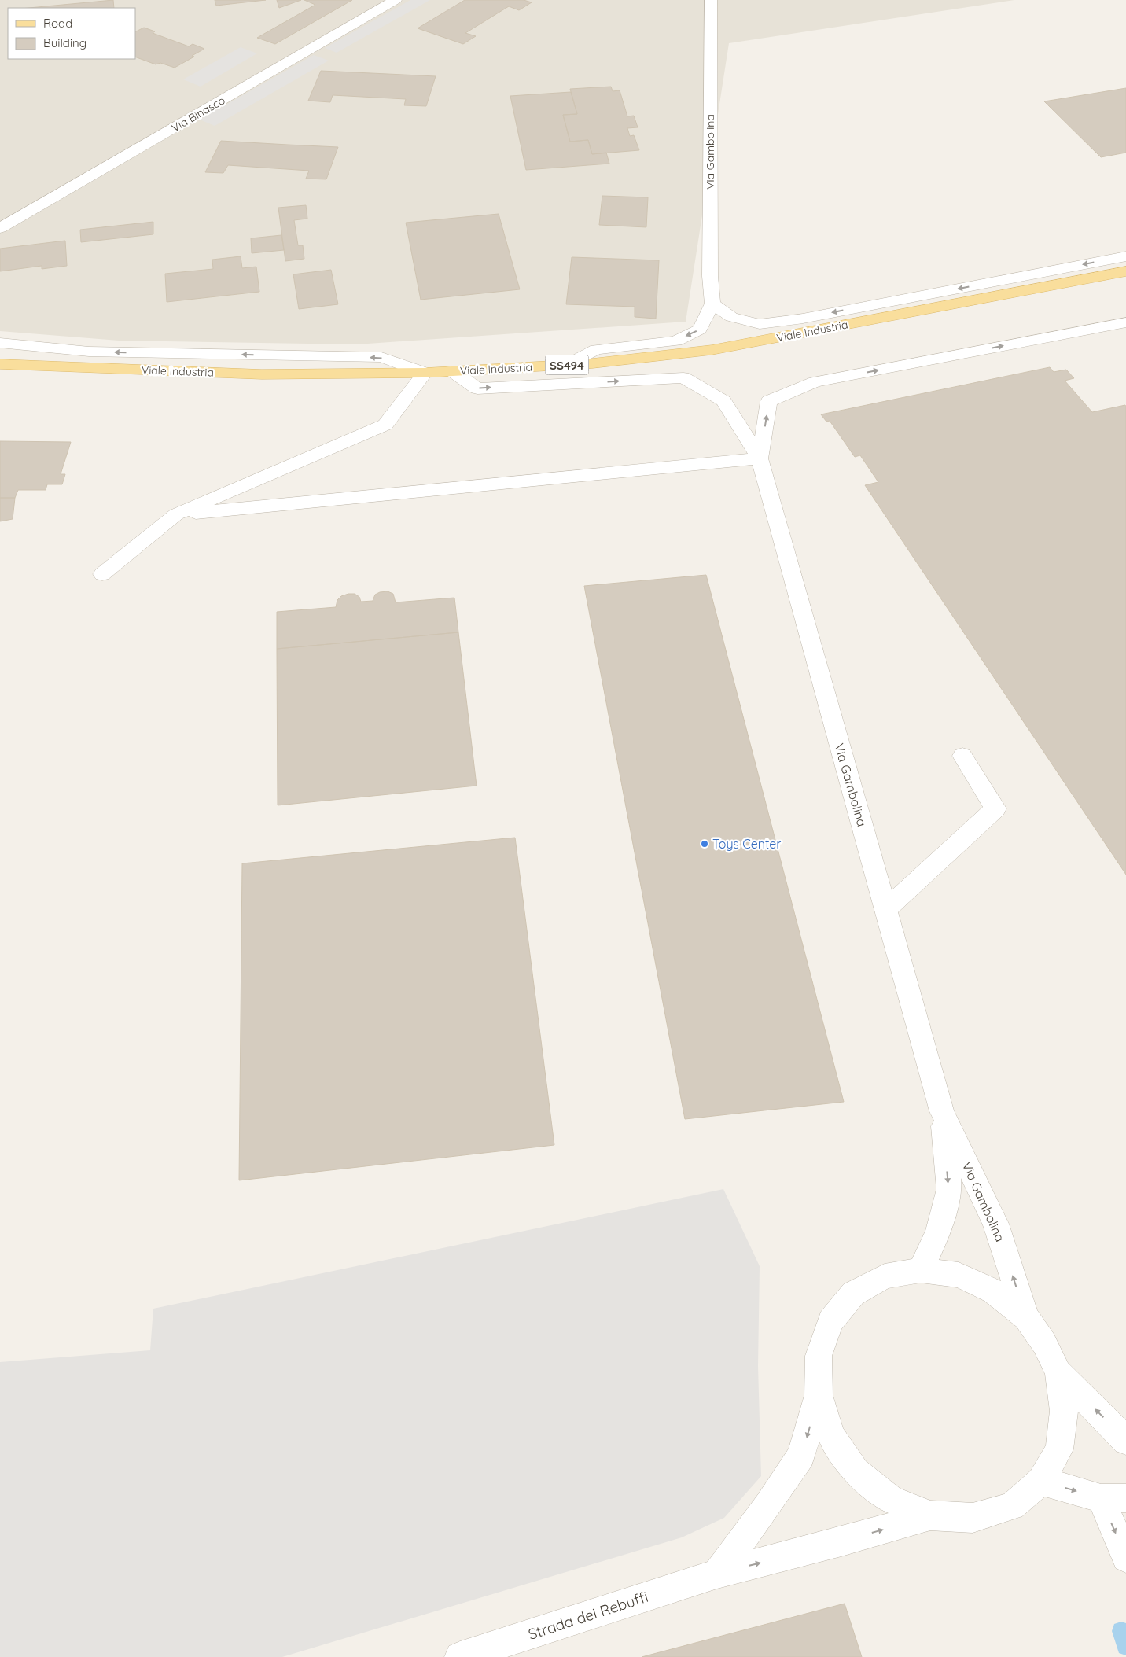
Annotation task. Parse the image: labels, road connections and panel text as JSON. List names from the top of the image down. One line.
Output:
{"streets":{"main road":["Viale Industria","SS494"],"street":["Via Binasco","Via Gambolina","Strada dei Rebuffi"]},"crossings":[["Via Gambolina","Strada dei Rebuffi"]],"one_way":["Strada dei Rebuffi"],"places":["Toys Center"],"legend":["Road","Building"]}
